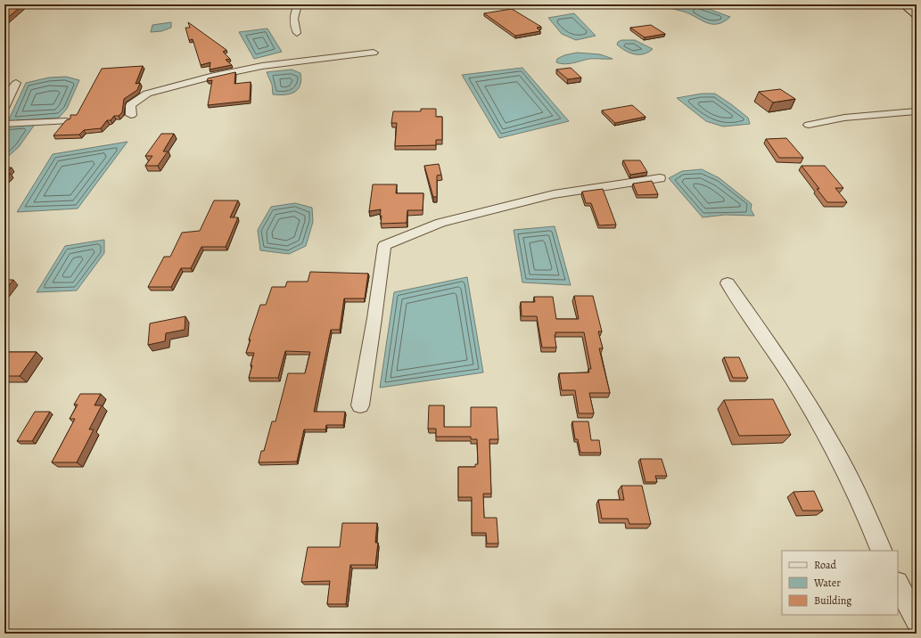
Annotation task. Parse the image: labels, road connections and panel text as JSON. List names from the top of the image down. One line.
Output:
{"legend":["Road","Water","Building"]}
